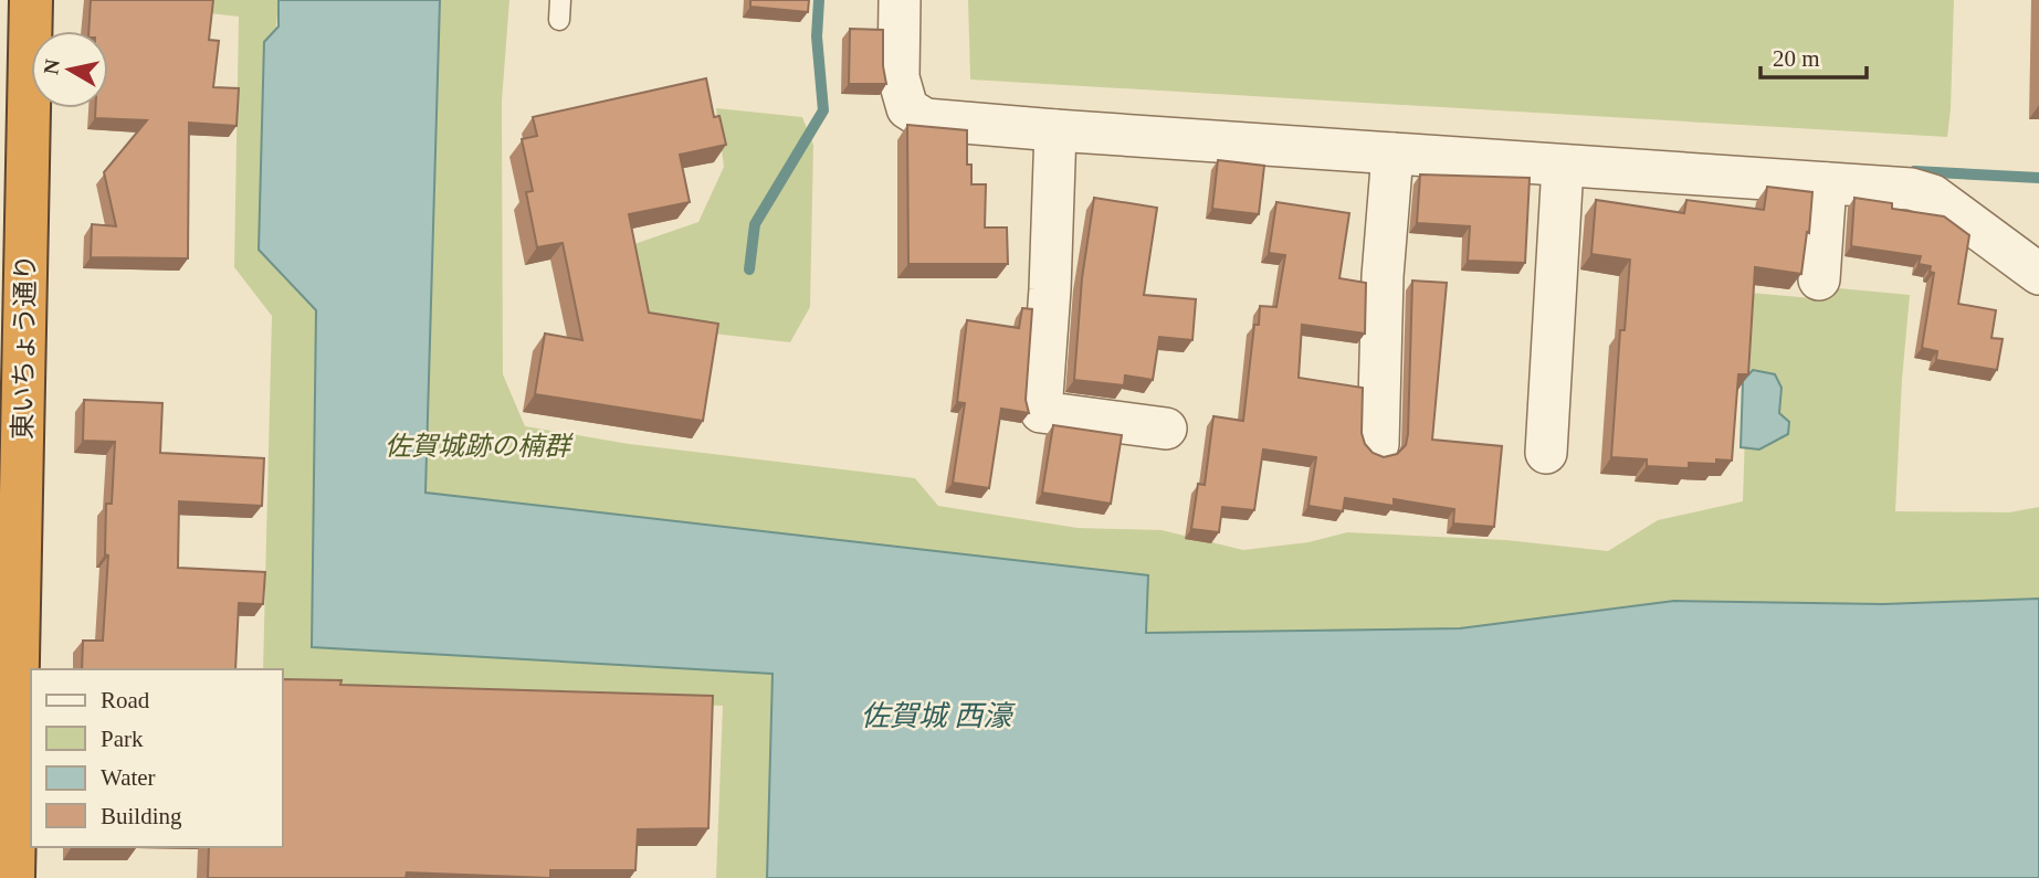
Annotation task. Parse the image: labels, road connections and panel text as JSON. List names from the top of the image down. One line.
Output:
{"streets":{"highway":["東いちょう通り"]},"water":["佐賀城 西濠"],"parks":["佐賀城跡の楠群"],"legend":["Road","Park","Water","Building"],"scale_bar":"20 m","north":"left"}
